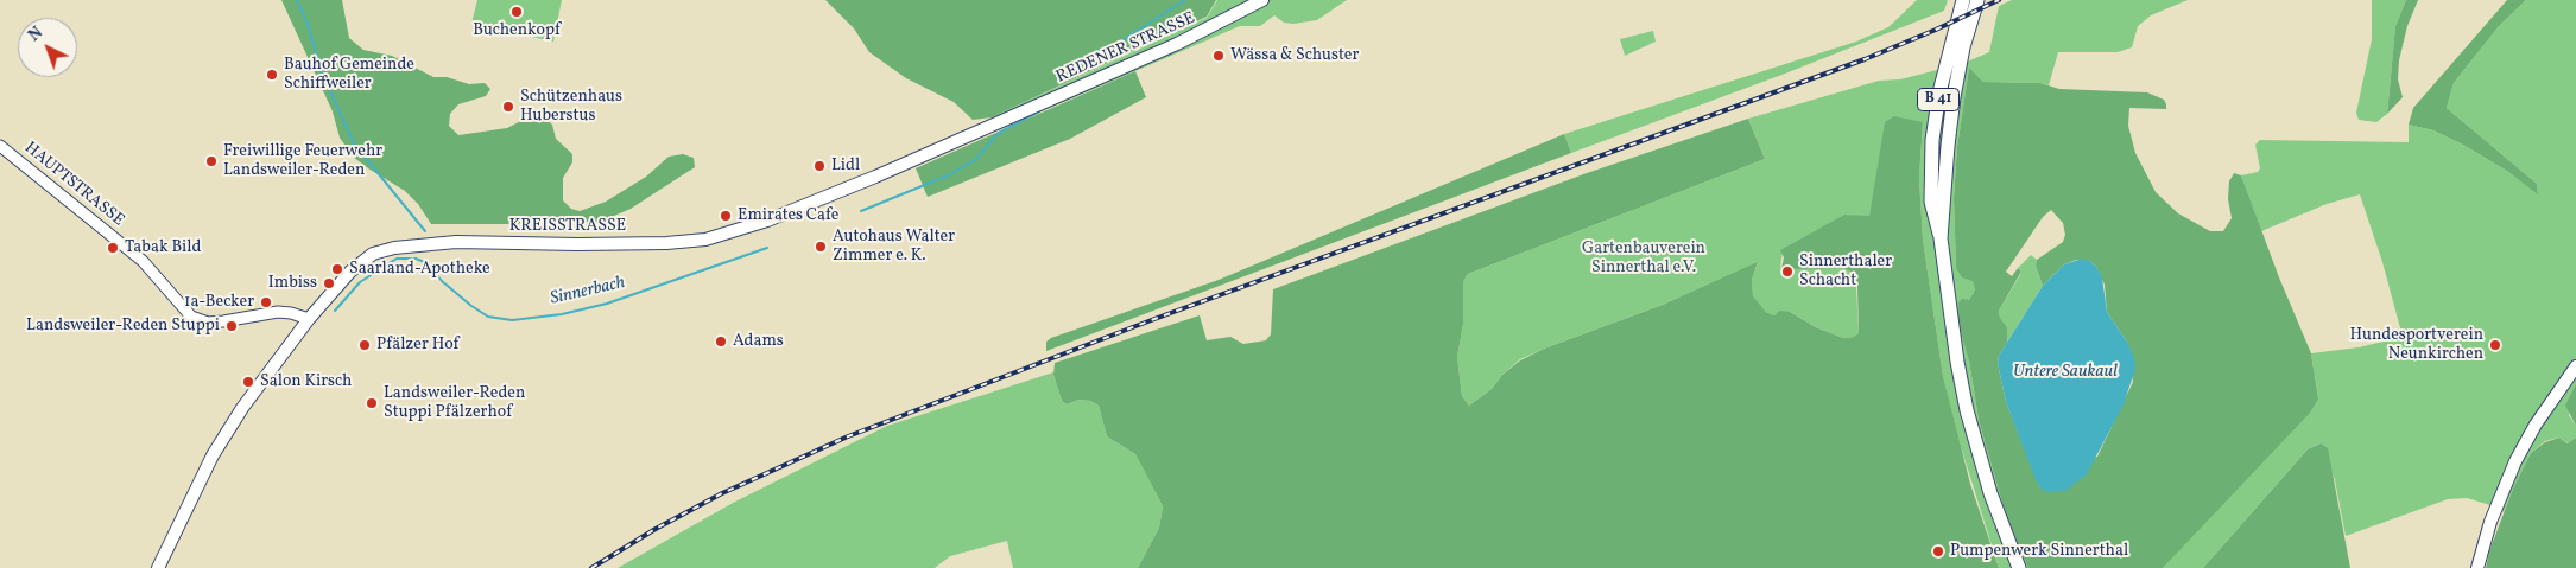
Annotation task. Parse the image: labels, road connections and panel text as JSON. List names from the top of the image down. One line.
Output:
{"streets":{"highway":["B 41"],"main road":["REDENER STRASSE","KREISSTRASSE"],"street":["HAUPTSTRASSE"]},"crossings":[["REDENER STRASSE","KREISSTRASSE"],["HAUPTSTRASSE","KREISSTRASSE"]],"water":["Sinnerbach","Untere Saukaul"],"parks":["Gartenbauverein Sinnerthal e.V."],"places":["Buchenkopf","Wässa & Schuster","Bauhof Gemeinde Schiffweiler","Schützenhaus Huberstus","Freiwillige Feuerwehr Landsweiler-Reden","Lidl","Emirates Cafe","Autohaus Walter Zimmer e. K.","Tabak Bild","Saarland-Apotheke","Sinnerthaler Schacht","Imbiss","1a-Becker","Landsweiler-Reden Stuppi","Adams","Pfälzer Hof","Hundesportverein Neunkirchen","Salon Kirsch","Landsweiler-Reden Stuppi Pfälzerhof","Pumpenwerk Sinnerthal"],"north":"top left"}
